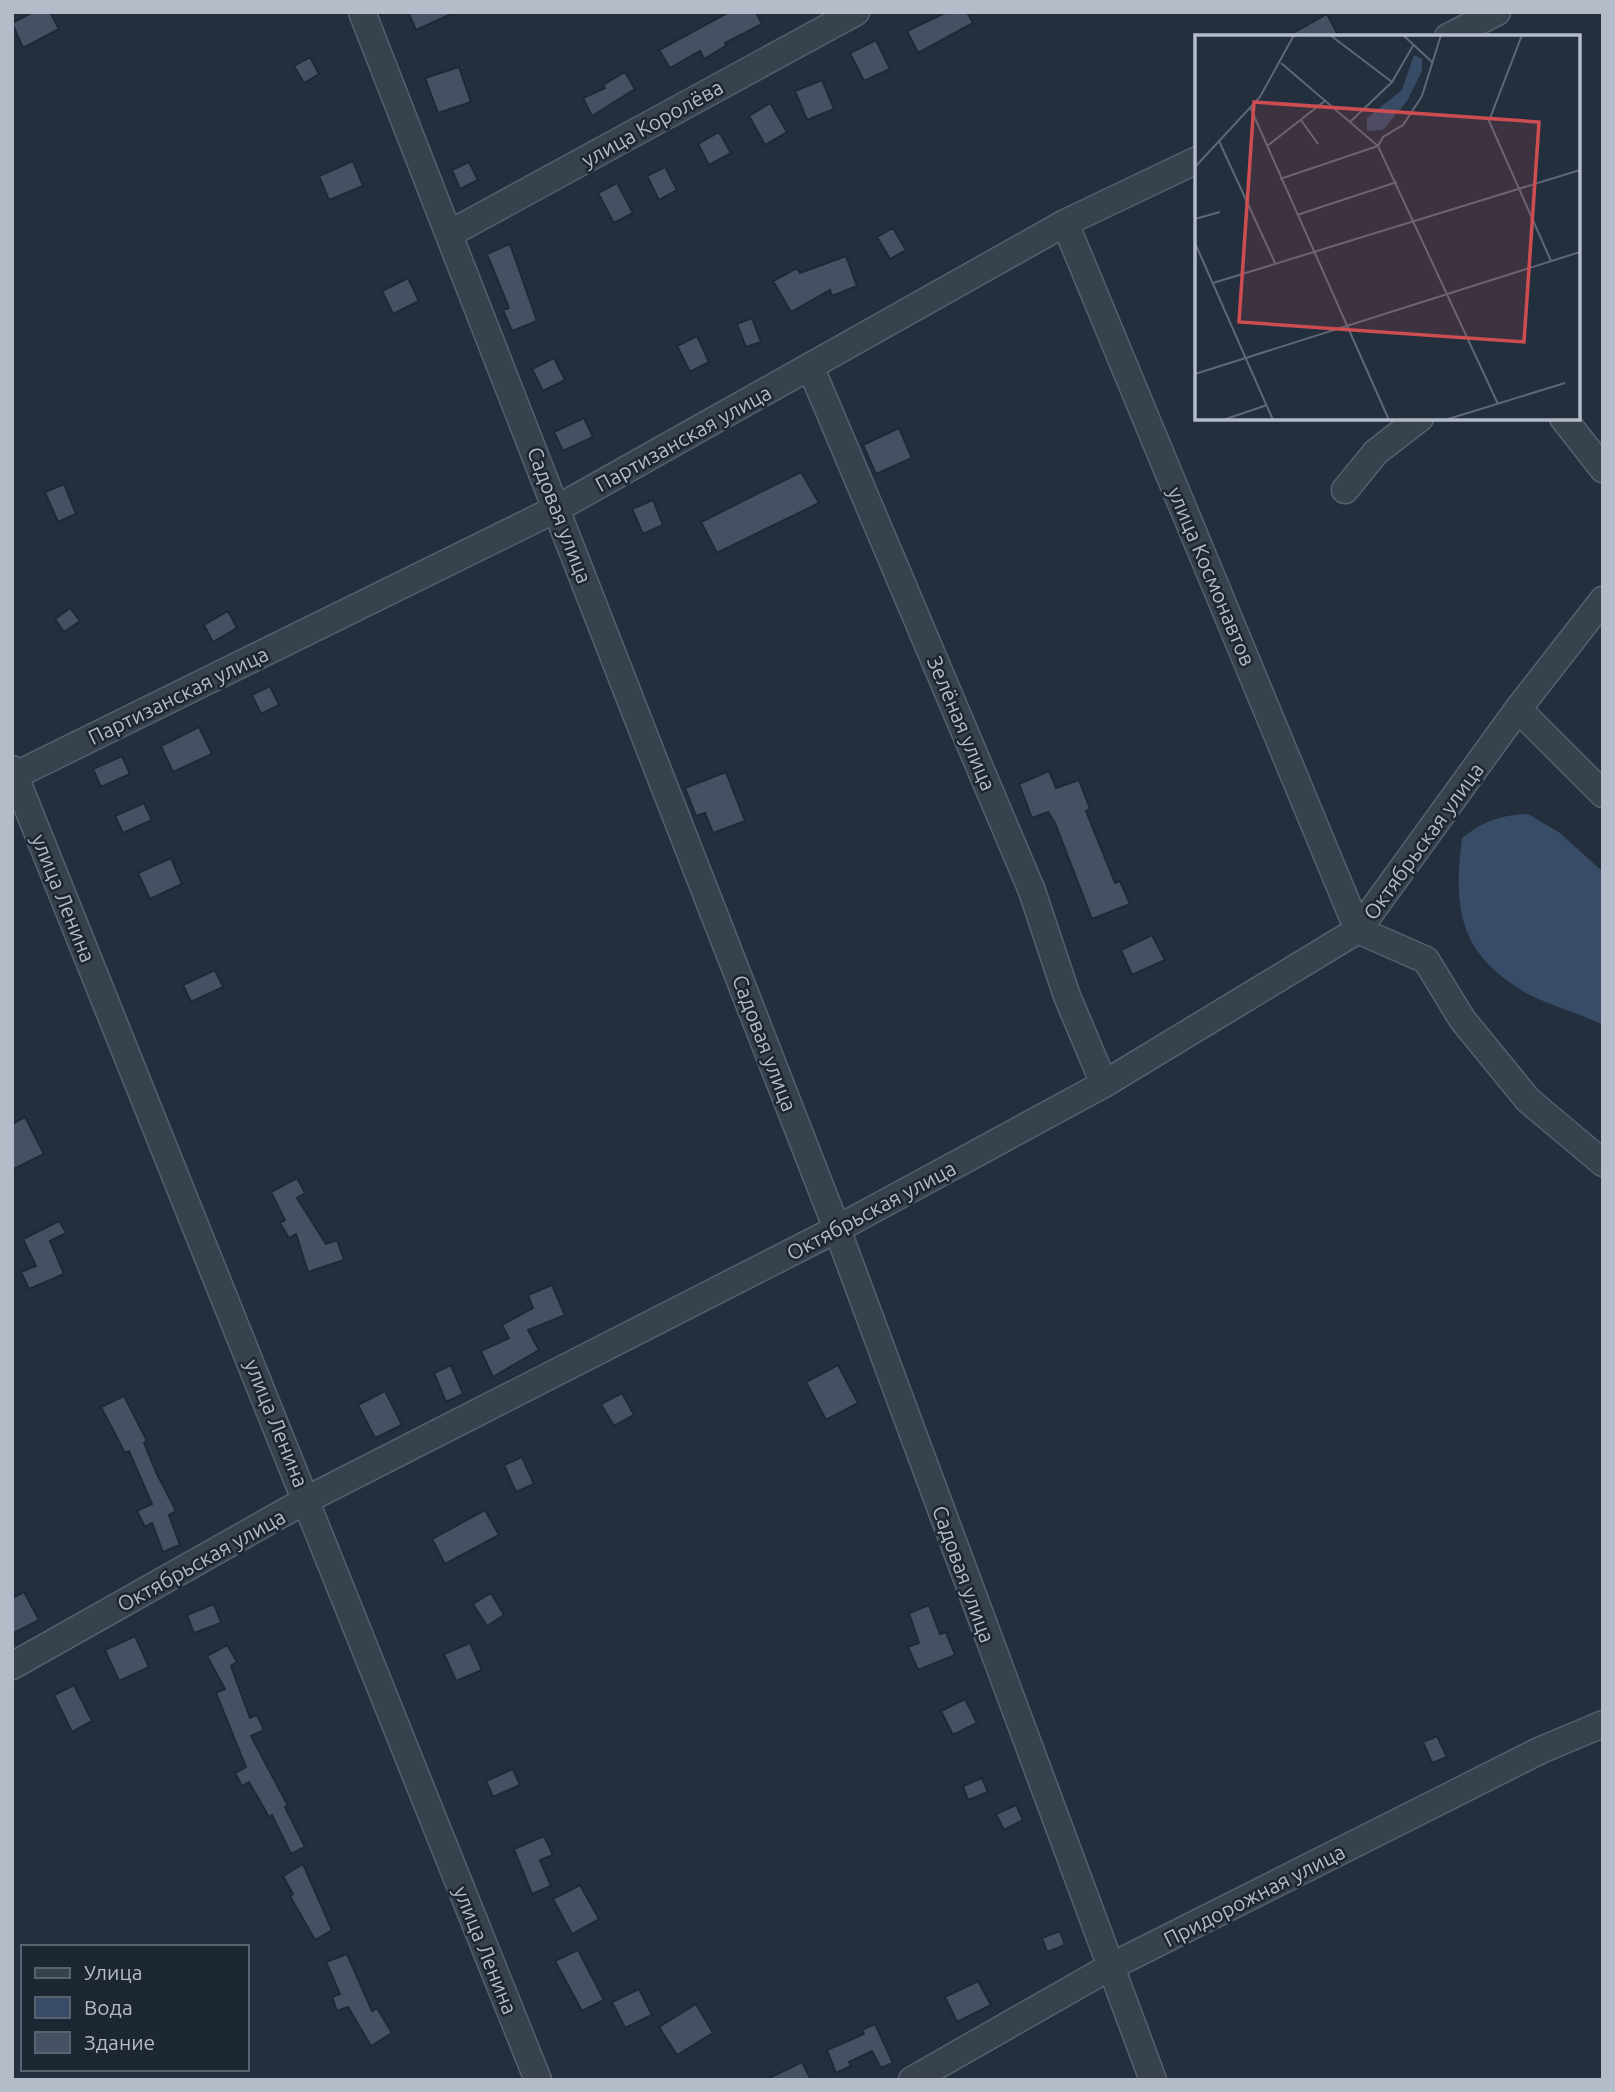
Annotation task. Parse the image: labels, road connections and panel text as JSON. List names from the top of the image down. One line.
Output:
{"streets":{"street":["улица Королёва","Партизанская улица","Садовая улица","улица Космонавтов","Зелёная улица","Октябрьская улица","улица Ленина","Придорожная улица"]},"crossings":[["улица Королёва","Садовая улица"],["Партизанская улица","Садовая улица"],["Партизанская улица","улица Космонавтов"],["Партизанская улица","Зелёная улица"],["Партизанская улица","улица Ленина"],["Садовая улица","Октябрьская улица"],["Садовая улица","Придорожная улица"],["улица Космонавтов","Октябрьская улица"],["Зелёная улица","Октябрьская улица"],["Октябрьская улица","улица Ленина"]],"legend":["Улица","Вода","Здание"]}
